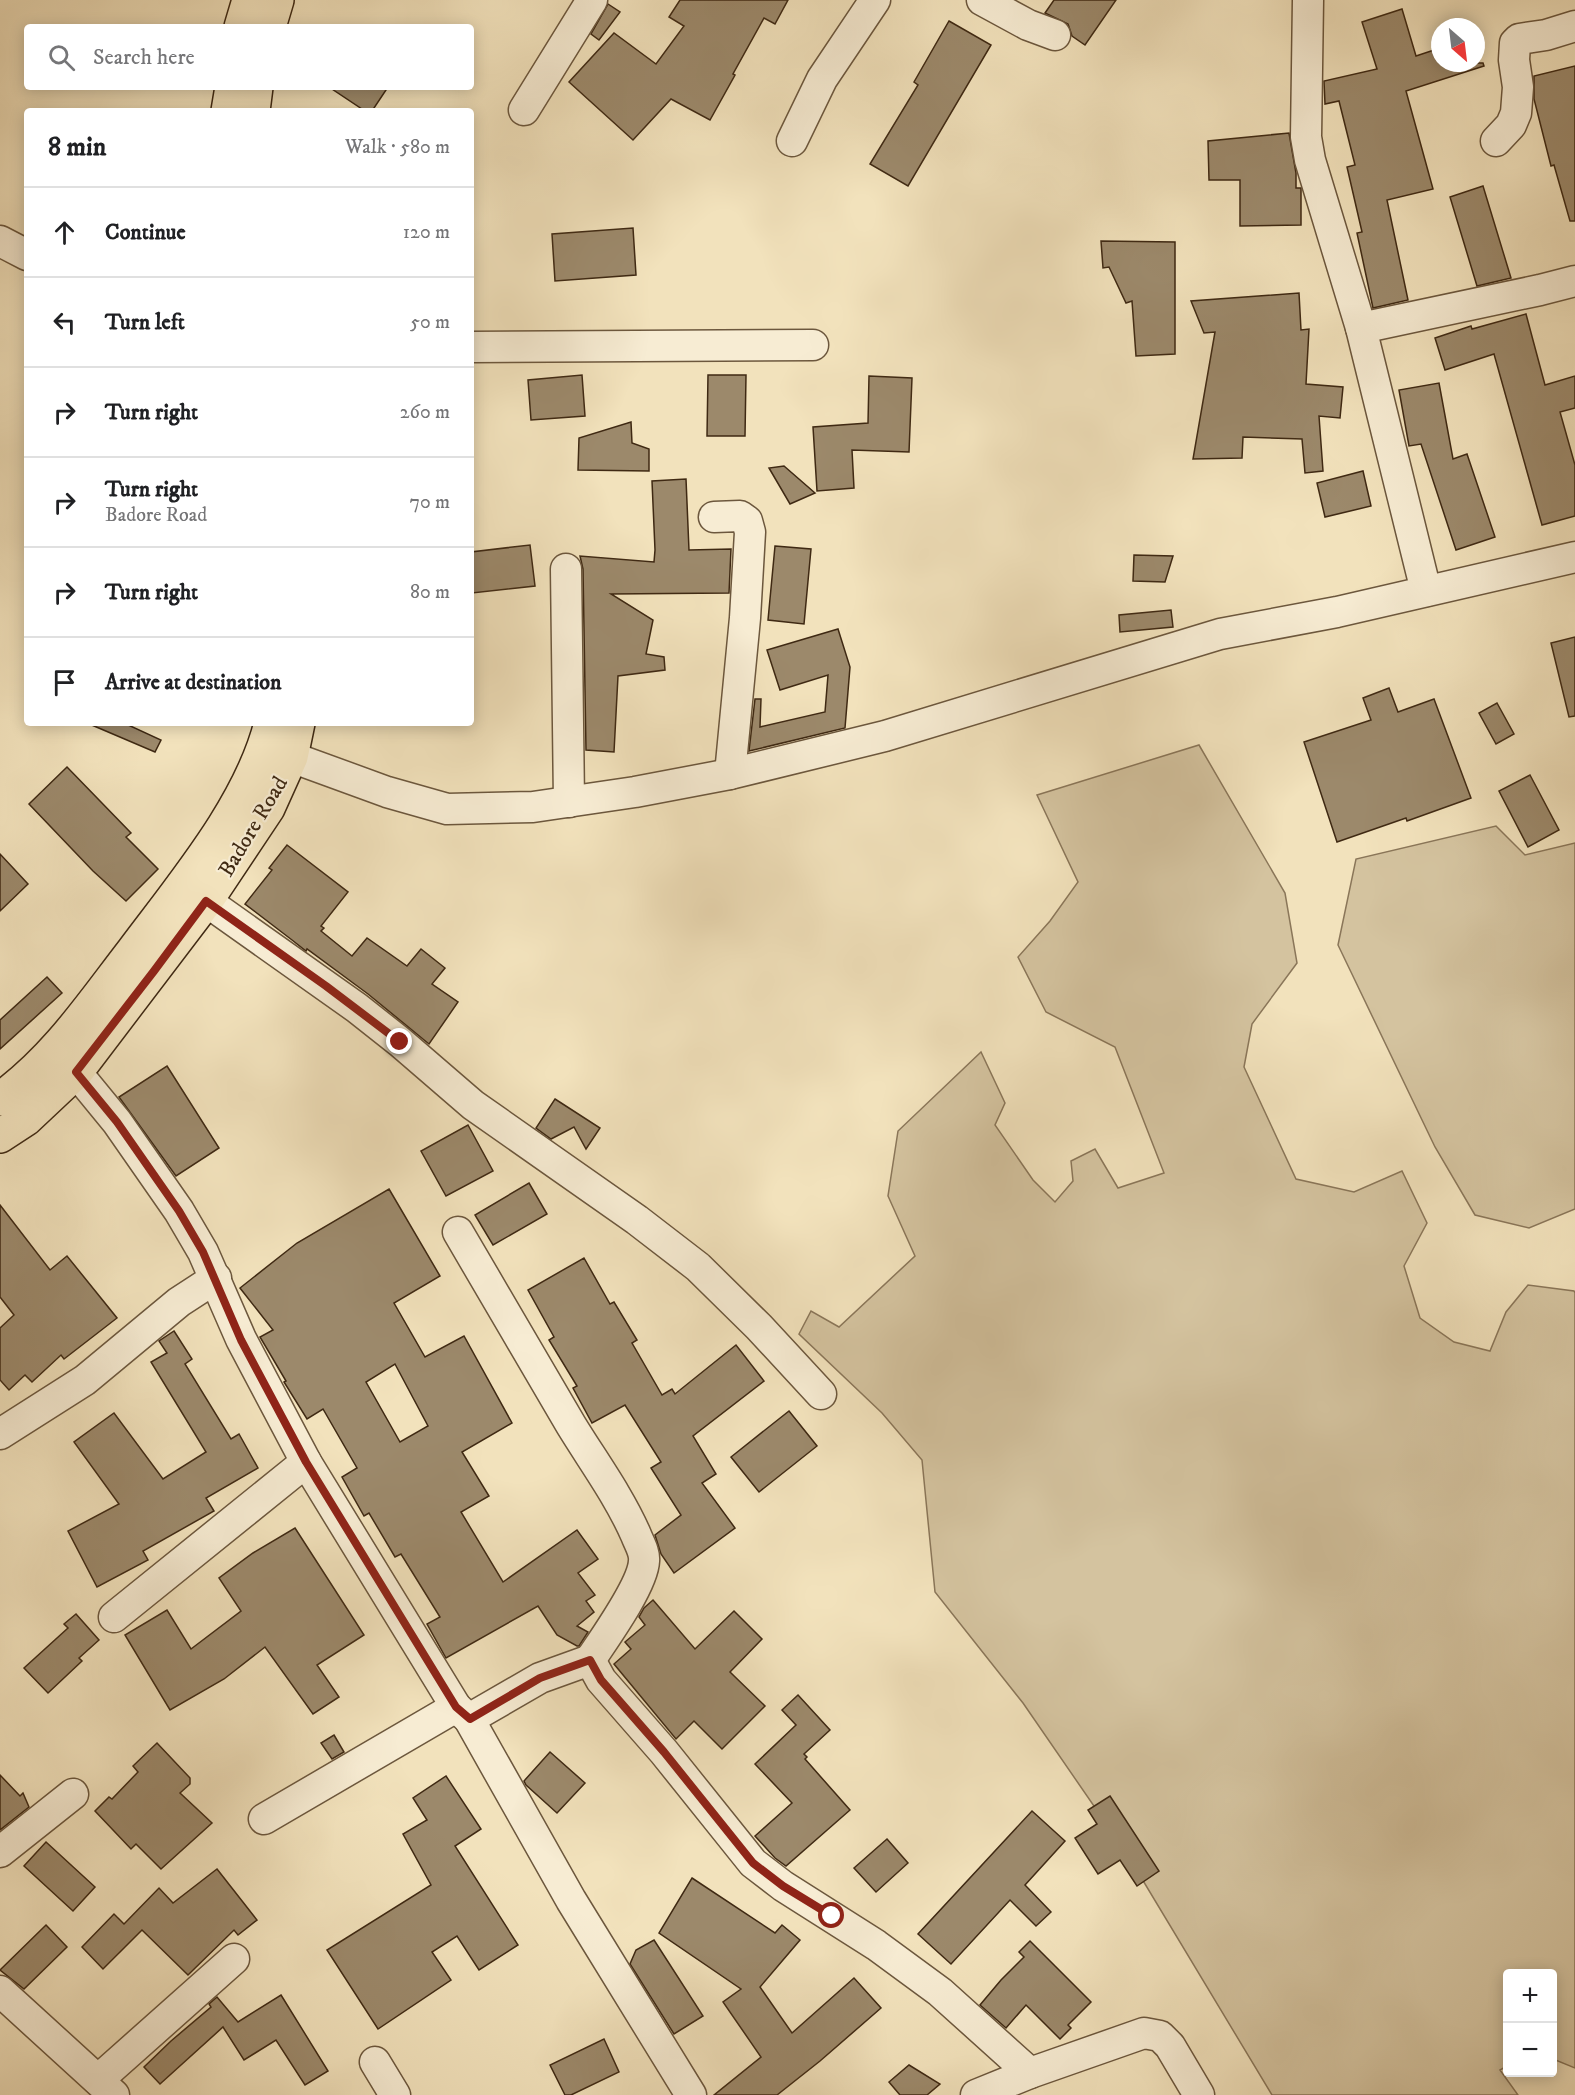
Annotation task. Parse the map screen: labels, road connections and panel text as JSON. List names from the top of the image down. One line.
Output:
{"streets":{"main road":["Badore Road"]},"north":"bottom right","page":{"search":"Search here","heading":["8 min","Walk · 580 m"],"list":[["Continue","120 m"],["Turn left","50 m"],["Turn right","260 m"],["Turn right","Badore Road","70 m"],["Turn right","80 m"],"Arrive at destination"],"map_buttons":["+","−"]}}
